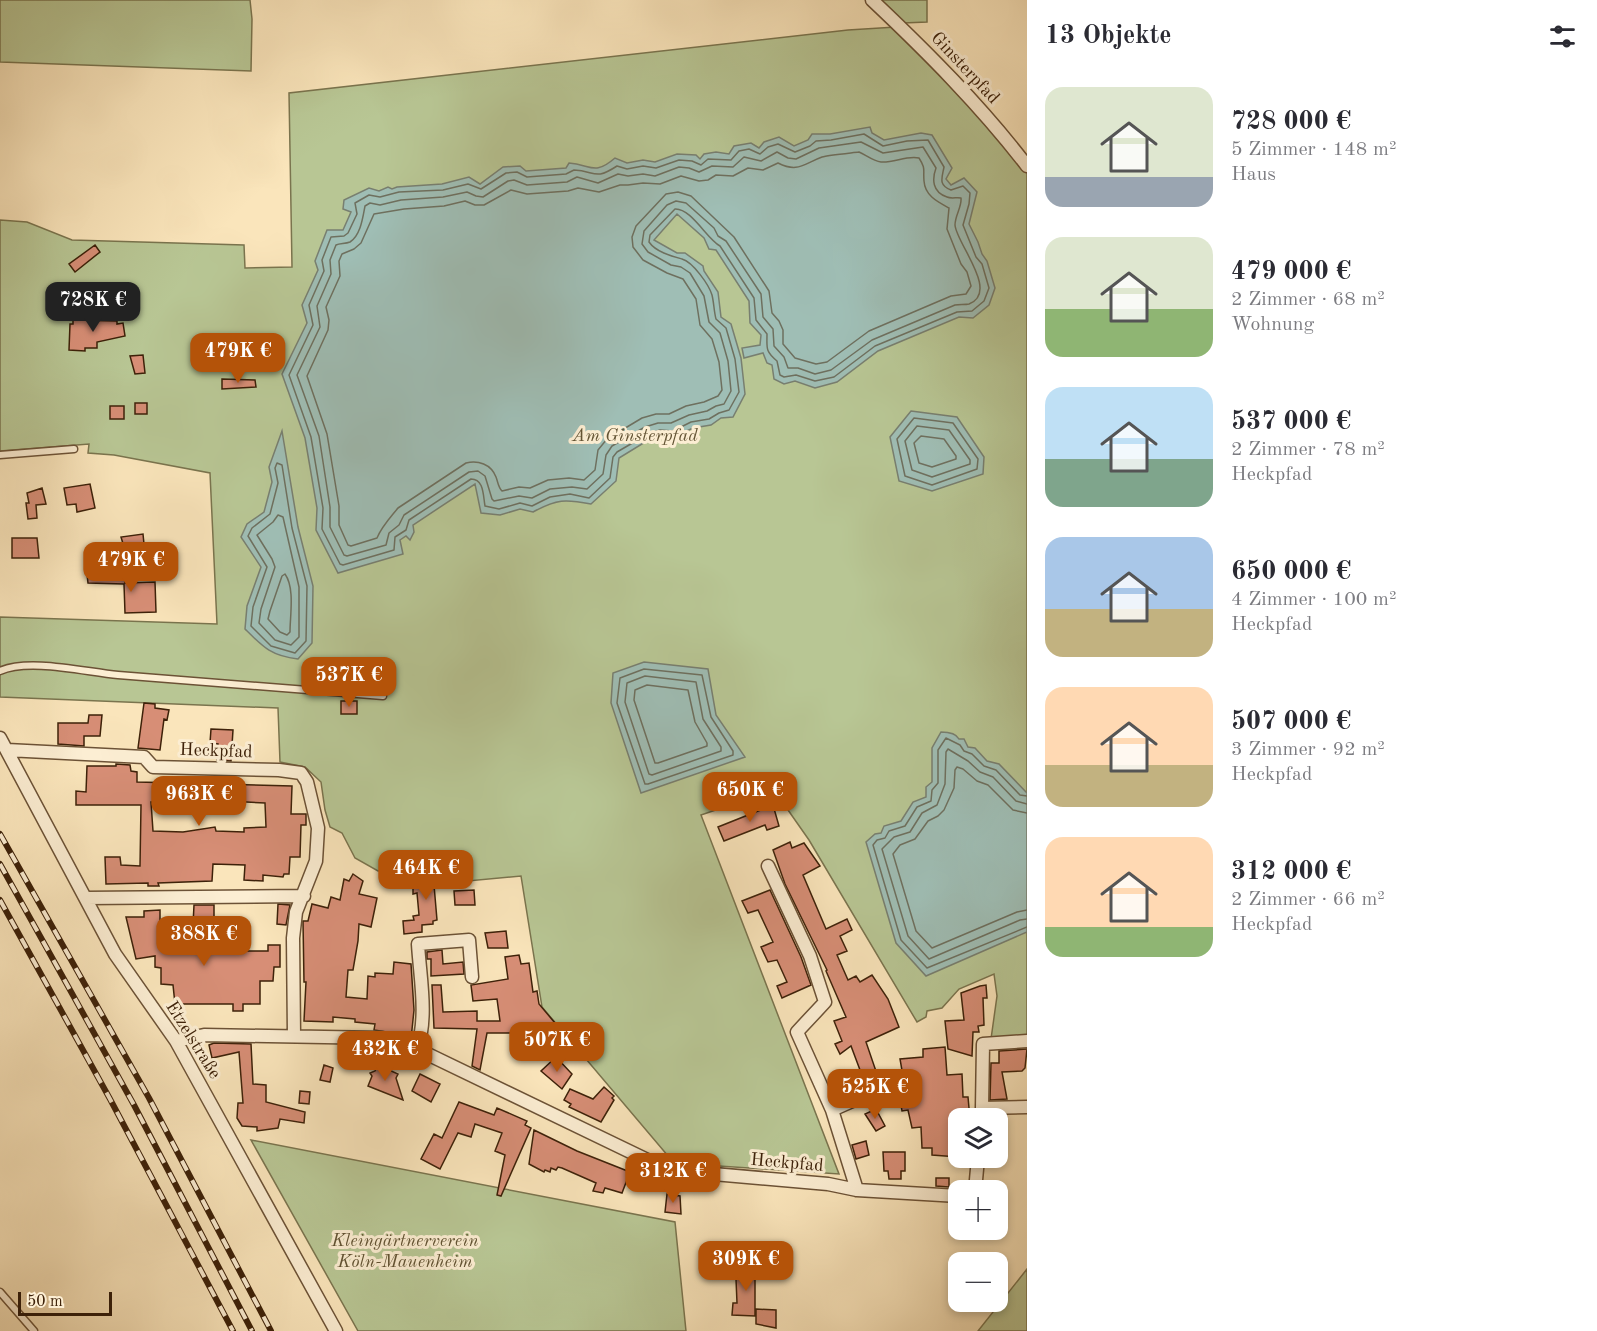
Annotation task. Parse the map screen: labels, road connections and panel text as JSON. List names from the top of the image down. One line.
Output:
{"streets":{"street":["Ginsterpfad","Heckpfad","Etzelstraße"]},"crossings":[["Heckpfad","Etzelstraße"]],"parks":["Am Ginsterpfad","Kleingärtnerverein Köln-Mauenheim"],"scale_bar":"50 m","page":{"heading":"13 Objekte","list":[{"name":"728 000 €","note":"5 Zimmer · 148 m² · Haus"},{"name":"479 000 €","note":"2 Zimmer · 68 m² · Wohnung"},{"name":"537 000 €","note":"2 Zimmer · 78 m² · Heckpfad"},{"name":"650 000 €","note":"4 Zimmer · 100 m² · Heckpfad"},{"name":"507 000 €","note":"3 Zimmer · 92 m² · Heckpfad"},{"name":"312 000 €","note":"2 Zimmer · 66 m² · Heckpfad"}],"price":["728K €","479K €","479K €","537K €","650K €","963K €","464K €","388K €","507K €","432K €","525K €","312K €","309K €"],"map_buttons":["+","−"],"scale":"50 m"}}
